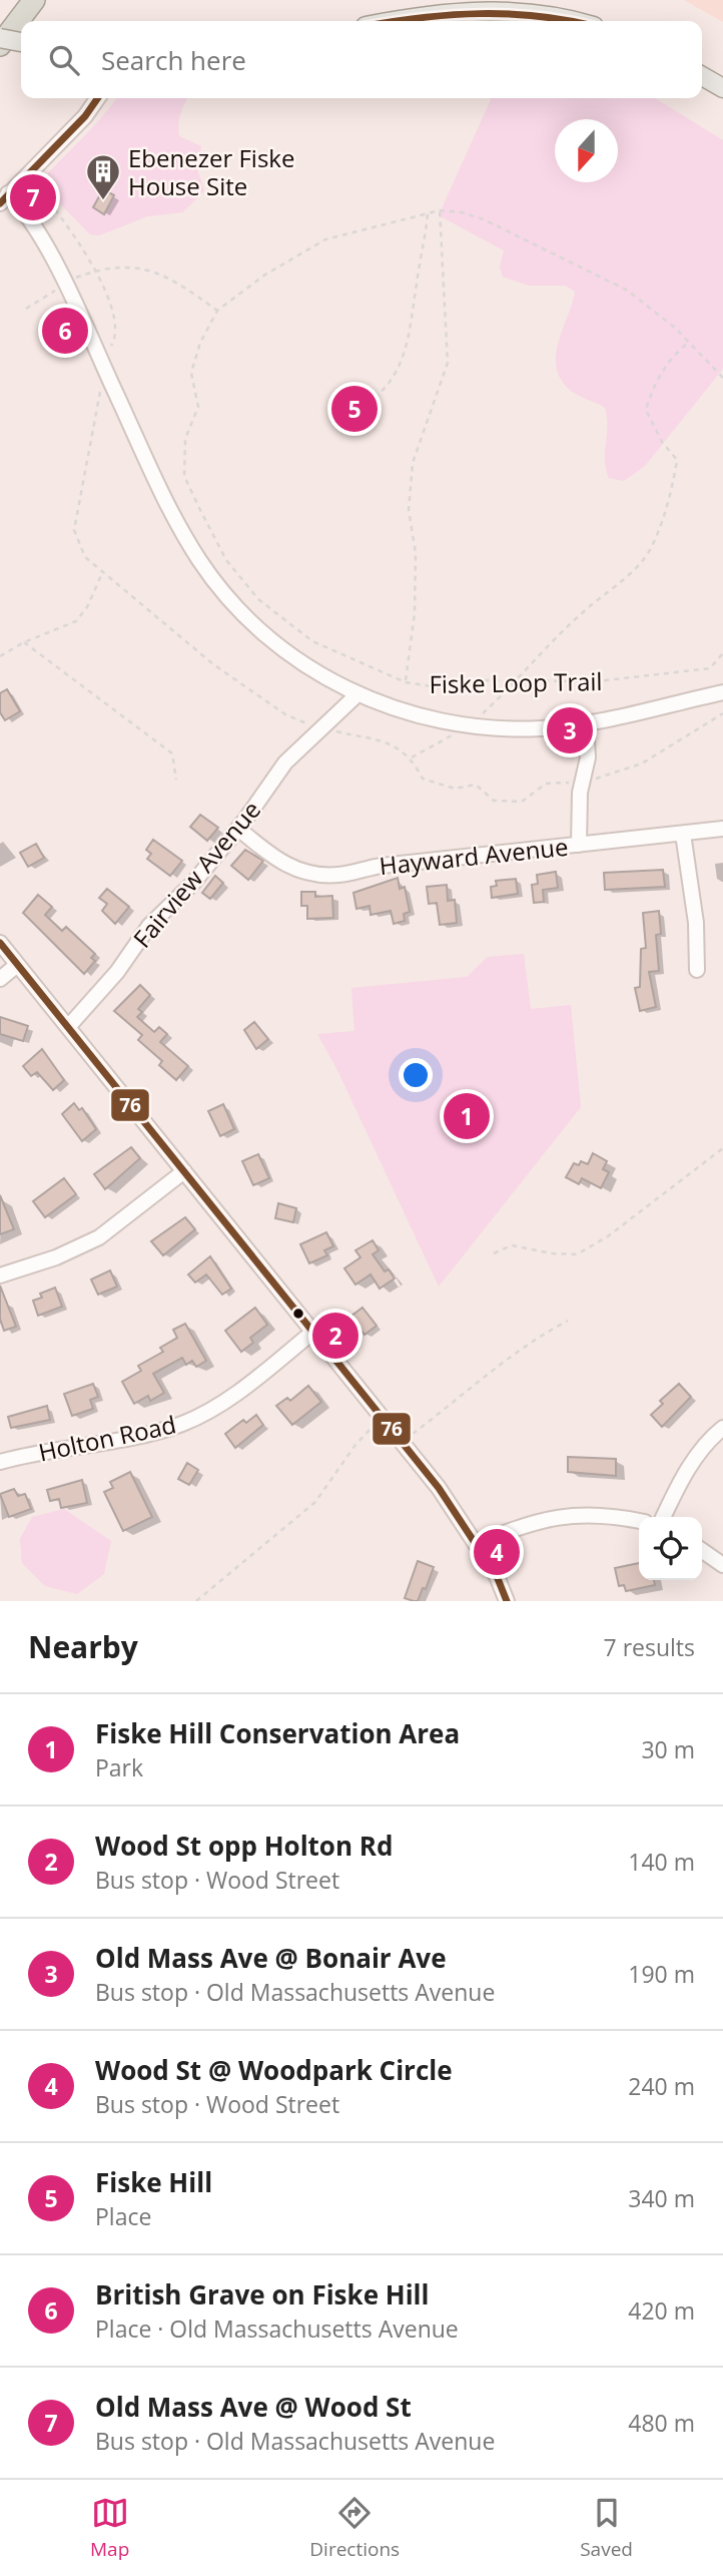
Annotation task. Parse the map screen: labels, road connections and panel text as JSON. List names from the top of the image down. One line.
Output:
{"streets":{"street":["Hayward Avenue","Fairview Avenue","Holton Road"],"path":["Fiske Loop Trail"]},"crossings":[["Hayward Avenue","Fairview Avenue"]],"places":{"building":["Ebenezer Fiske House Site"]},"lines":["transit line 76"],"north":"bottom","page":{"search":"Search here","pins":["7","6","5","3","1","2","4"],"heading":["Nearby","7 results"],"list":[{"mark":"1","name":"Fiske Hill Conservation Area","note":"Park","value":"30 m"},{"mark":"2","name":"Wood St opp Holton Rd","note":"Bus stop · Wood Street","value":"140 m"},{"mark":"3","name":"Old Mass Ave @ Bonair Ave","note":"Bus stop · Old Massachusetts Avenue","value":"190 m"},{"mark":"4","name":"Wood St @ Woodpark Circle","note":"Bus stop · Wood Street","value":"240 m"},{"mark":"5","name":"Fiske Hill","note":"Place","value":"340 m"},{"mark":"6","name":"British Grave on Fiske Hill","note":"Place · Old Massachusetts Avenue","value":"420 m"},{"mark":"7","name":"Old Mass Ave @ Wood St","note":"Bus stop · Old Massachusetts Avenue","value":"480 m"}],"nav":["Map","Directions","Saved"]}}
